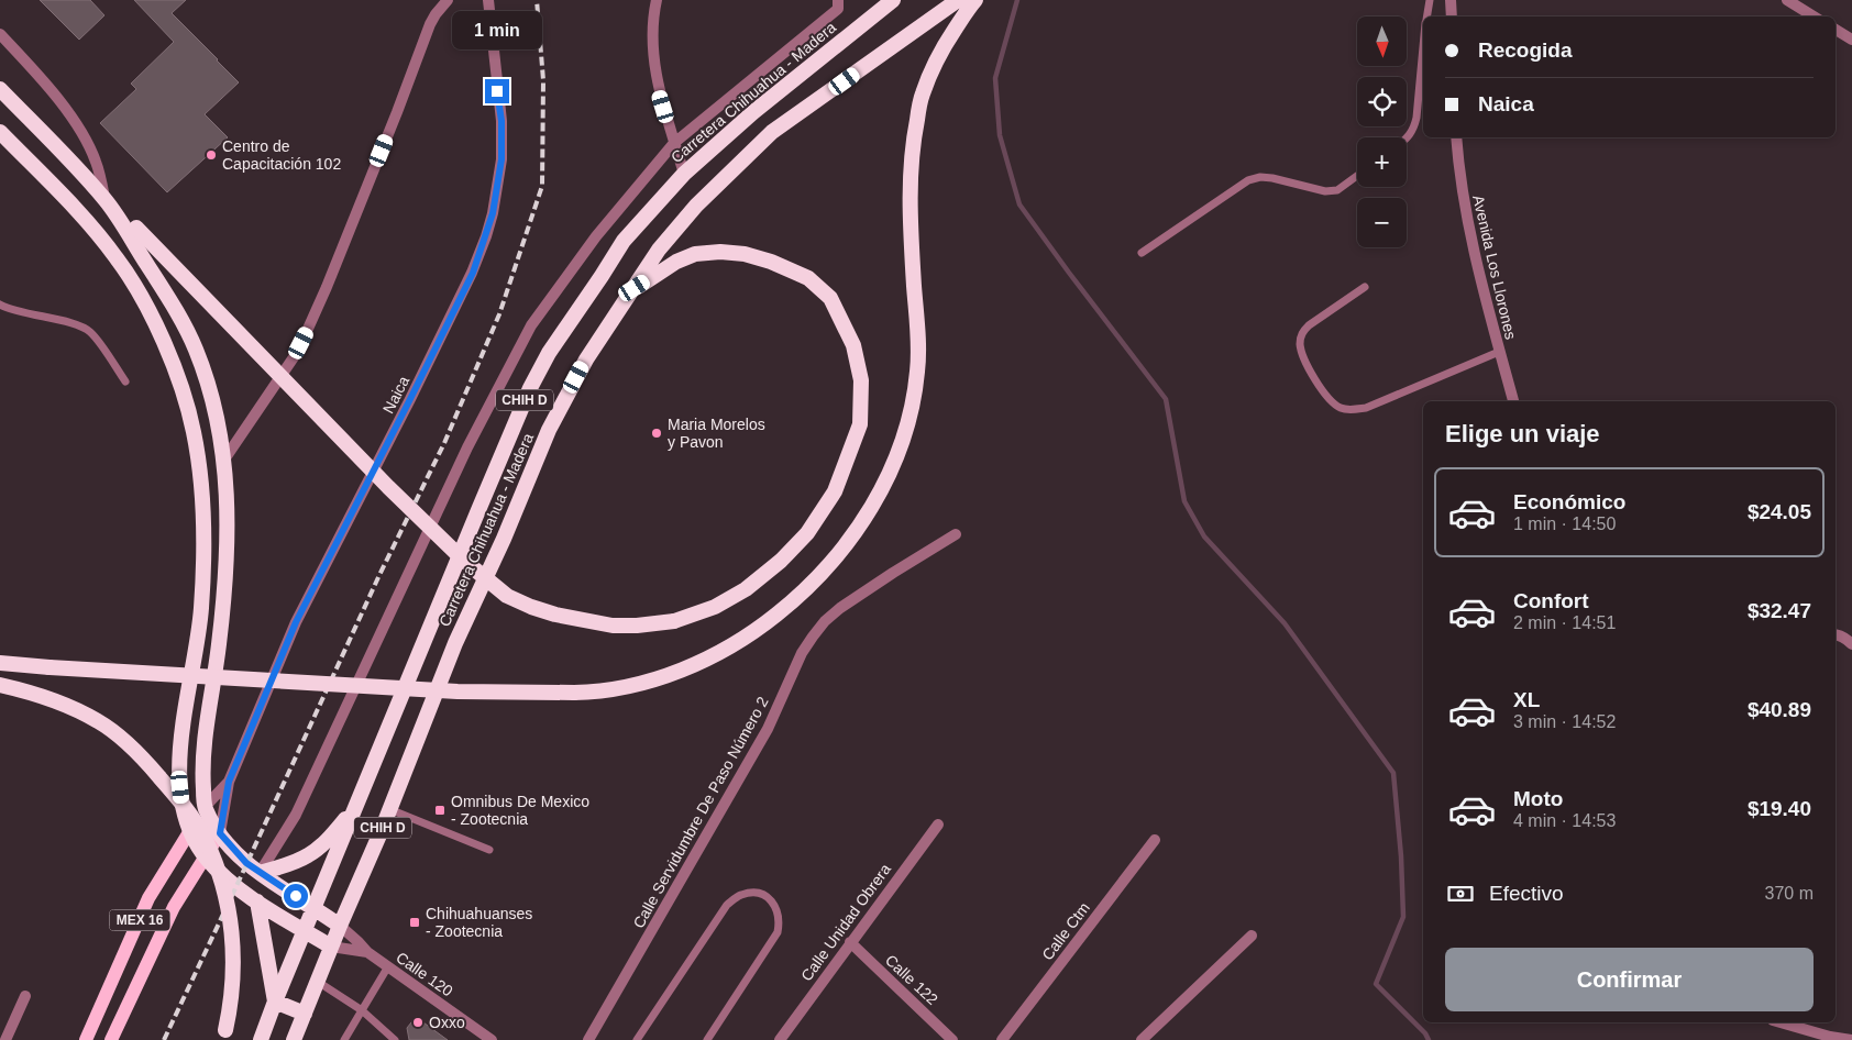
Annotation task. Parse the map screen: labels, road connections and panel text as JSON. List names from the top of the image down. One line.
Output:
{"streets":{"highway":["Carretera Chihuahua - Madera","CHIH D"],"main road":["MEX 16"],"street":["Avenida Los Llorones","Naica","Calle Servidumbre De Paso Número 2","Calle Unidad Obrera","Calle Ctm","Calle 120","Calle 122"]},"crossings":[["Carretera Chihuahua - Madera","CHIH D"],["Carretera Chihuahua - Madera","Calle 120"],["Naica","MEX 16"],["CHIH D","Calle 120"],["Calle Unidad Obrera","Calle 122"]],"places":{"other":["Centro de Capacitación 102","Maria Morelos y Pavon","Oxxo"],"transit":["Omnibus De Mexico - Zootecnia","Chihuahuanses - Zootecnia"]},"north":"bottom","page":{"bubble":"1 min","map_buttons":["+","−"],"banner":["Recogida","Naica"],"heading":"Elige un viaje","list":[{"name":"Económico","note":"1 min · 14:50","value":"$24.05"},{"name":"Confort","note":"2 min · 14:51","value":"$32.47"},{"name":"XL","note":"3 min · 14:52","value":"$40.89"},{"name":"Moto","note":"4 min · 14:53","value":"$19.40"}],"pay":["Efectivo","370 m"],"buttons":"Confirmar"}}
